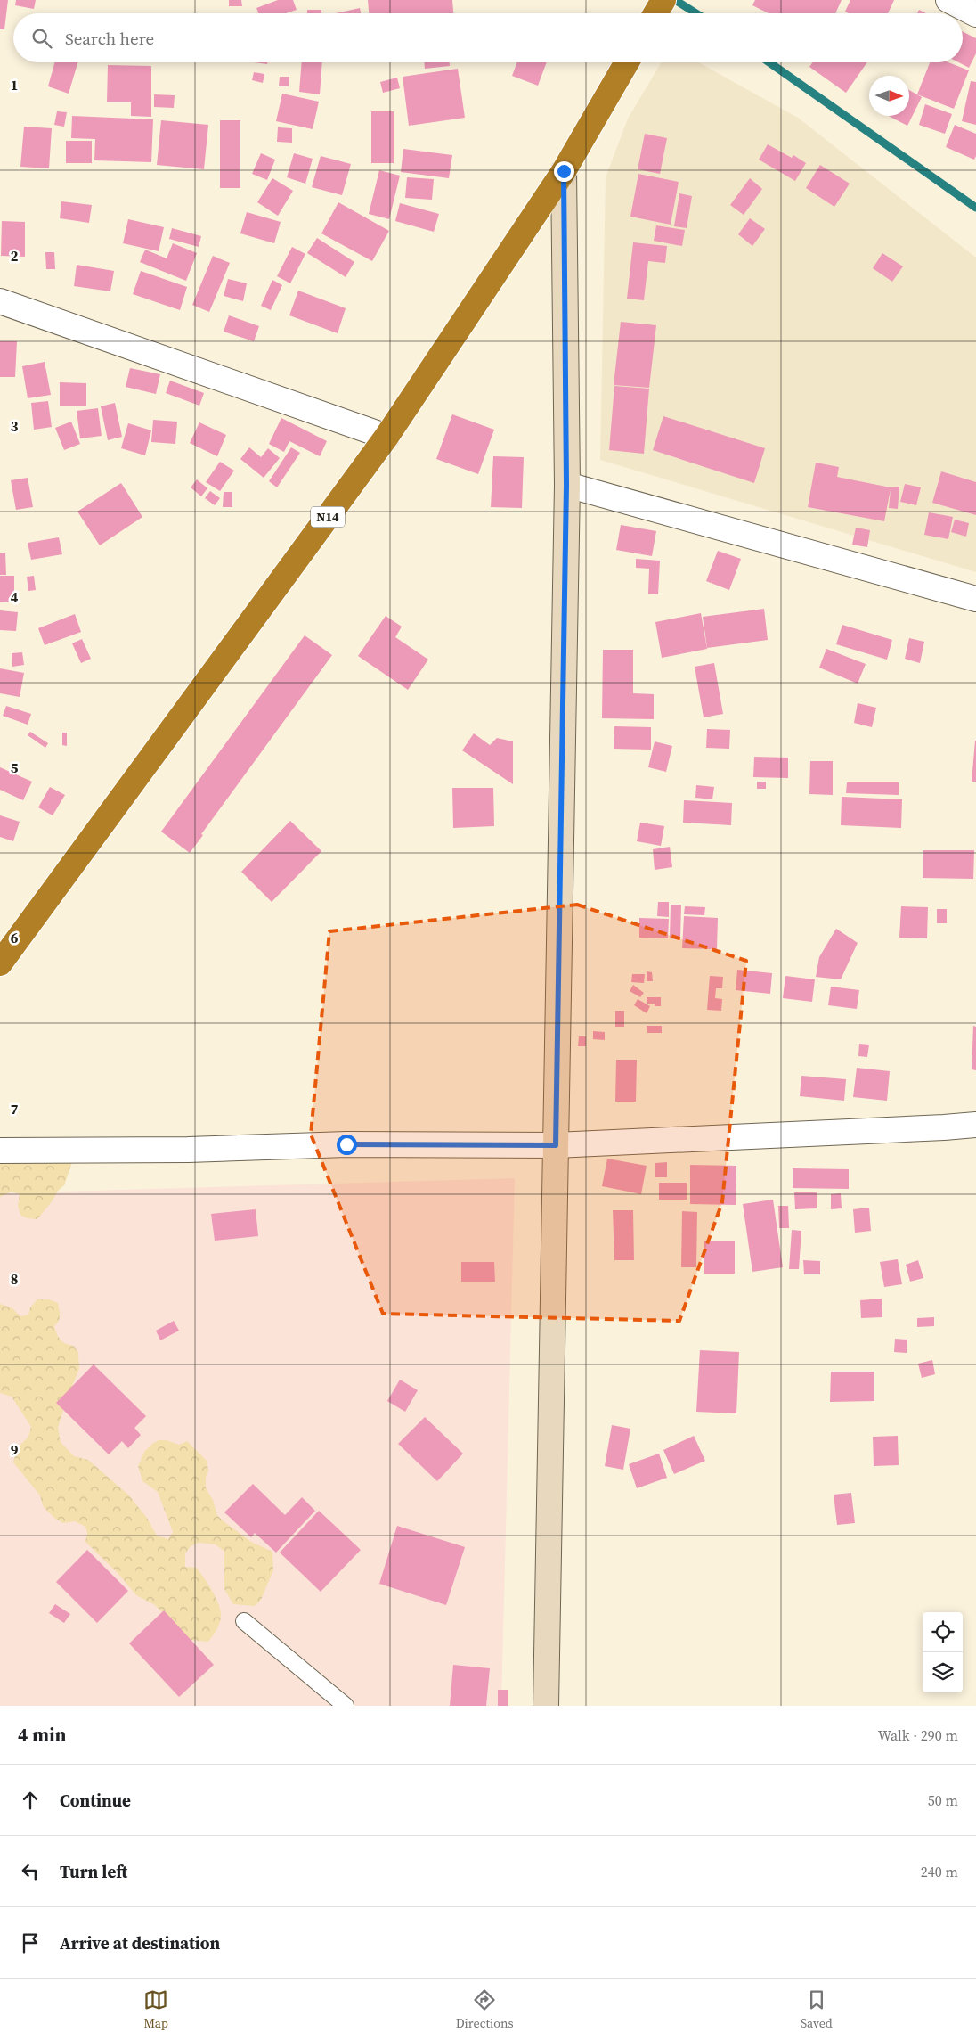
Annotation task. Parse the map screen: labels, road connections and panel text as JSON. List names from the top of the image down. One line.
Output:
{"streets":{"highway":["N14"]},"north":"right","page":{"search":"Search here","heading":["4 min","Walk · 290 m"],"list":[["Continue","50 m"],["Turn left","240 m"],"Arrive at destination"],"nav":["Map","Directions","Saved"]},"grid":{"rows":["1","2","3","4","5","6","7","8","9"]}}
